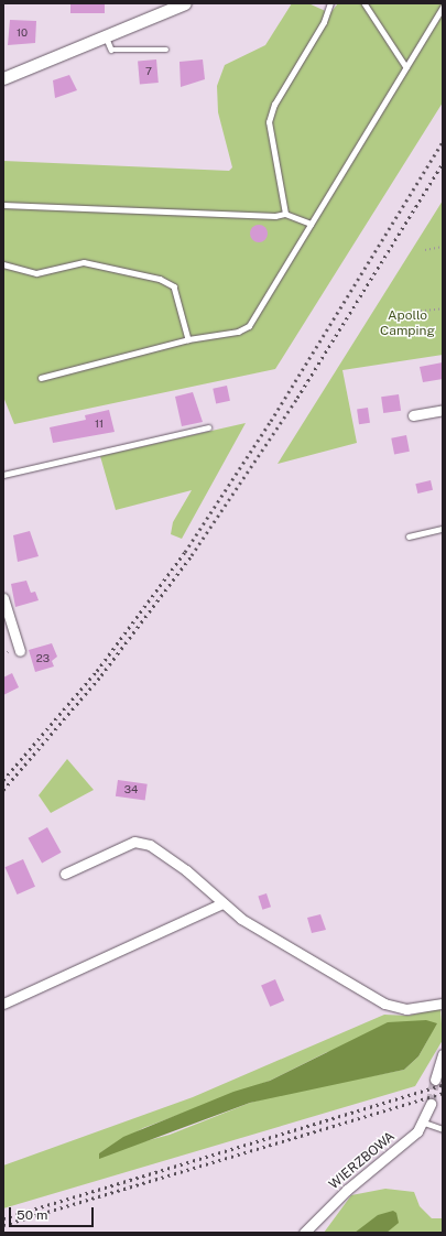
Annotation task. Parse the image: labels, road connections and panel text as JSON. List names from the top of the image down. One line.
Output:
{"streets":{"street":["WIERZBOWA"]},"parks":["Apollo Camping"],"house_numbers":["10","7","11","23","34"],"scale_bar":"50 m"}
